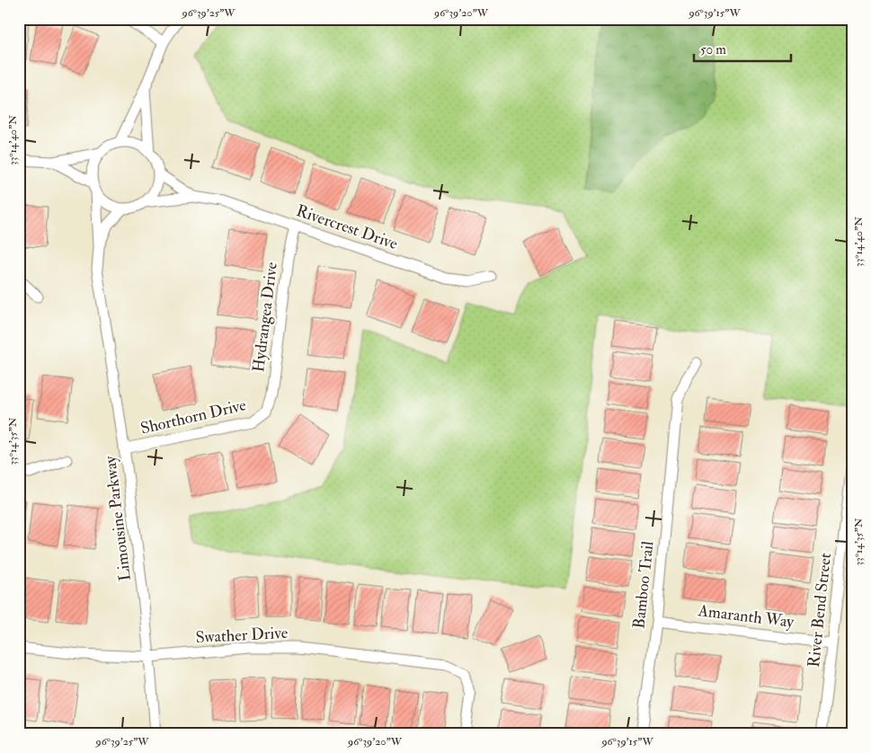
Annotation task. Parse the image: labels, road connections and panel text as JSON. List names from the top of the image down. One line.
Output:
{"streets":{"street":["Rivercrest Drive","Hydrangea Drive","Shorthorn Drive","Limousine Parkway","Bamboo Trail","River Bend Street","Amaranth Way","Swather Drive"]},"crossings":[["Rivercrest Drive","Hydrangea Drive"],["Rivercrest Drive","Limousine Parkway"],["Hydrangea Drive","Shorthorn Drive"],["Shorthorn Drive","Limousine Parkway"],["Limousine Parkway","Swather Drive"],["Bamboo Trail","Amaranth Way"],["River Bend Street","Amaranth Way"]],"scale_bar":"50 m","coordinates":["96°39'25\"W","96°39'20\"W","96°39'15\"W","33°14'40\"N","33°14'35\"N"]}
